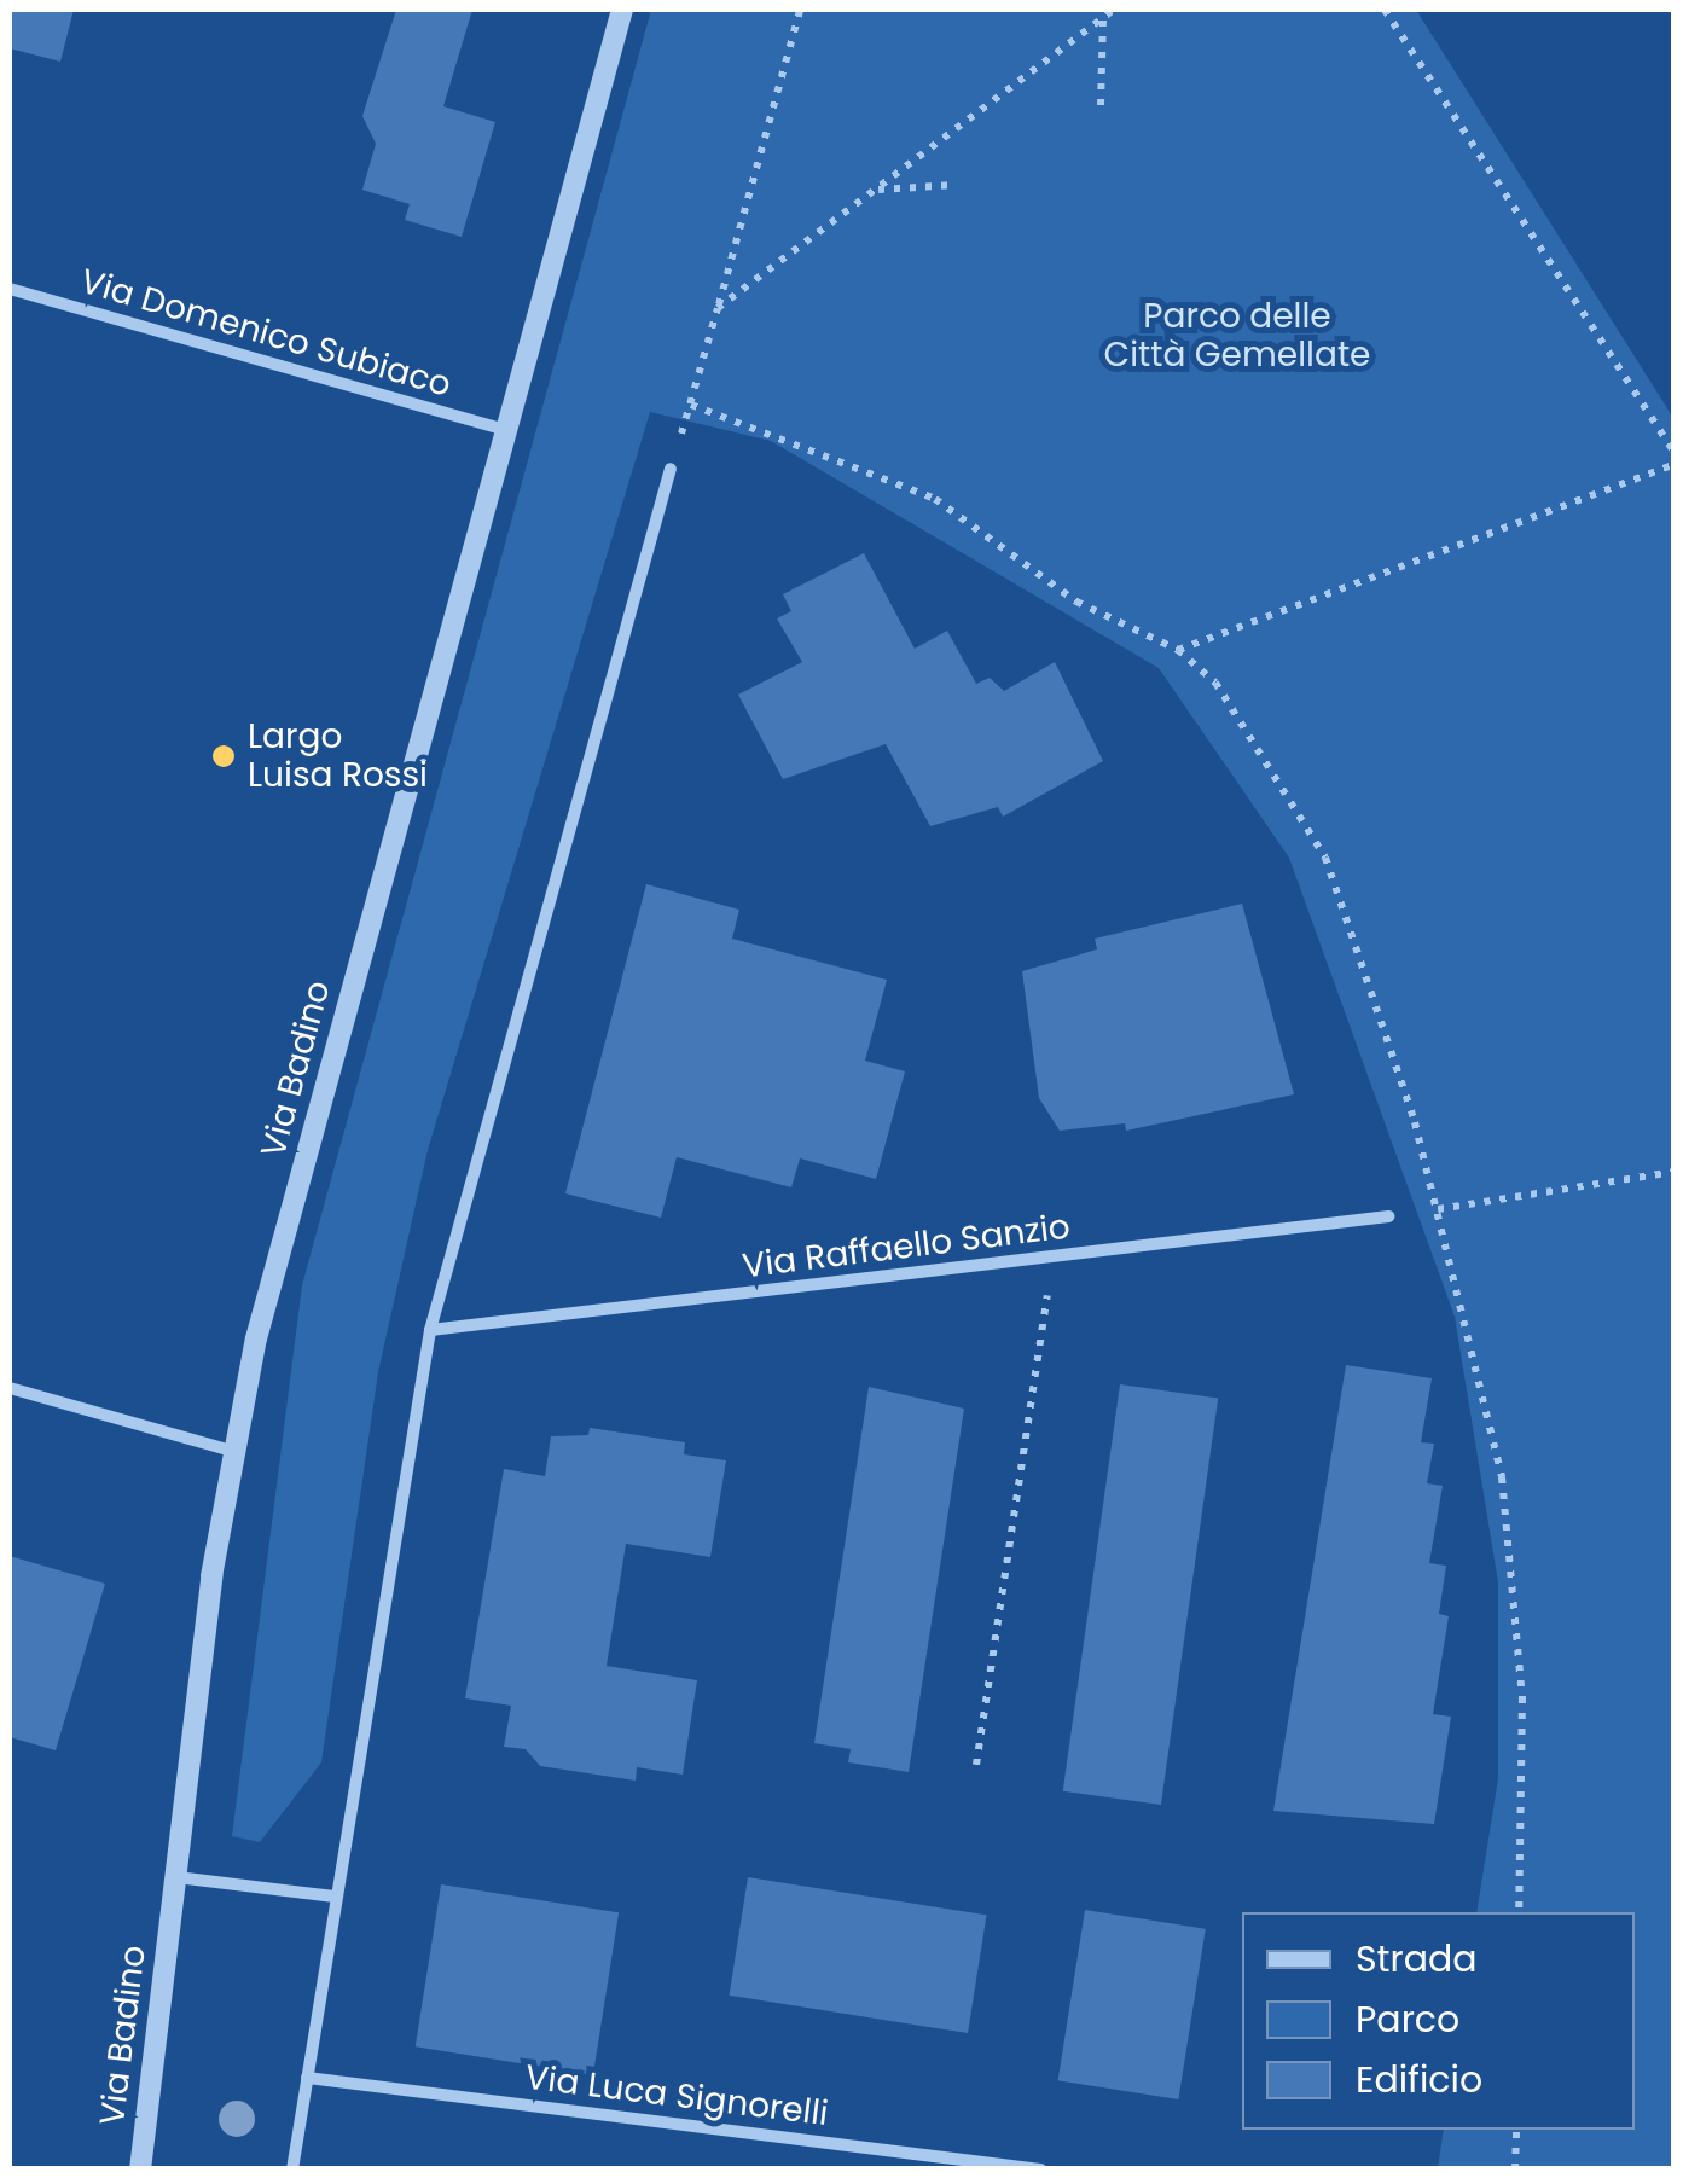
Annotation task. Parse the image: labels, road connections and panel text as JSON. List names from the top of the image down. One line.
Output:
{"streets":{"street":["Via Domenico Subiaco","Via Badino","Via Raffaello Sanzio","Via Luca Signorelli"]},"crossings":[["Via Domenico Subiaco","Via Badino"]],"parks":["Parco delle Città Gemellate"],"places":["Largo Luisa Rossi"],"legend":["Strada","Parco","Edificio"]}
